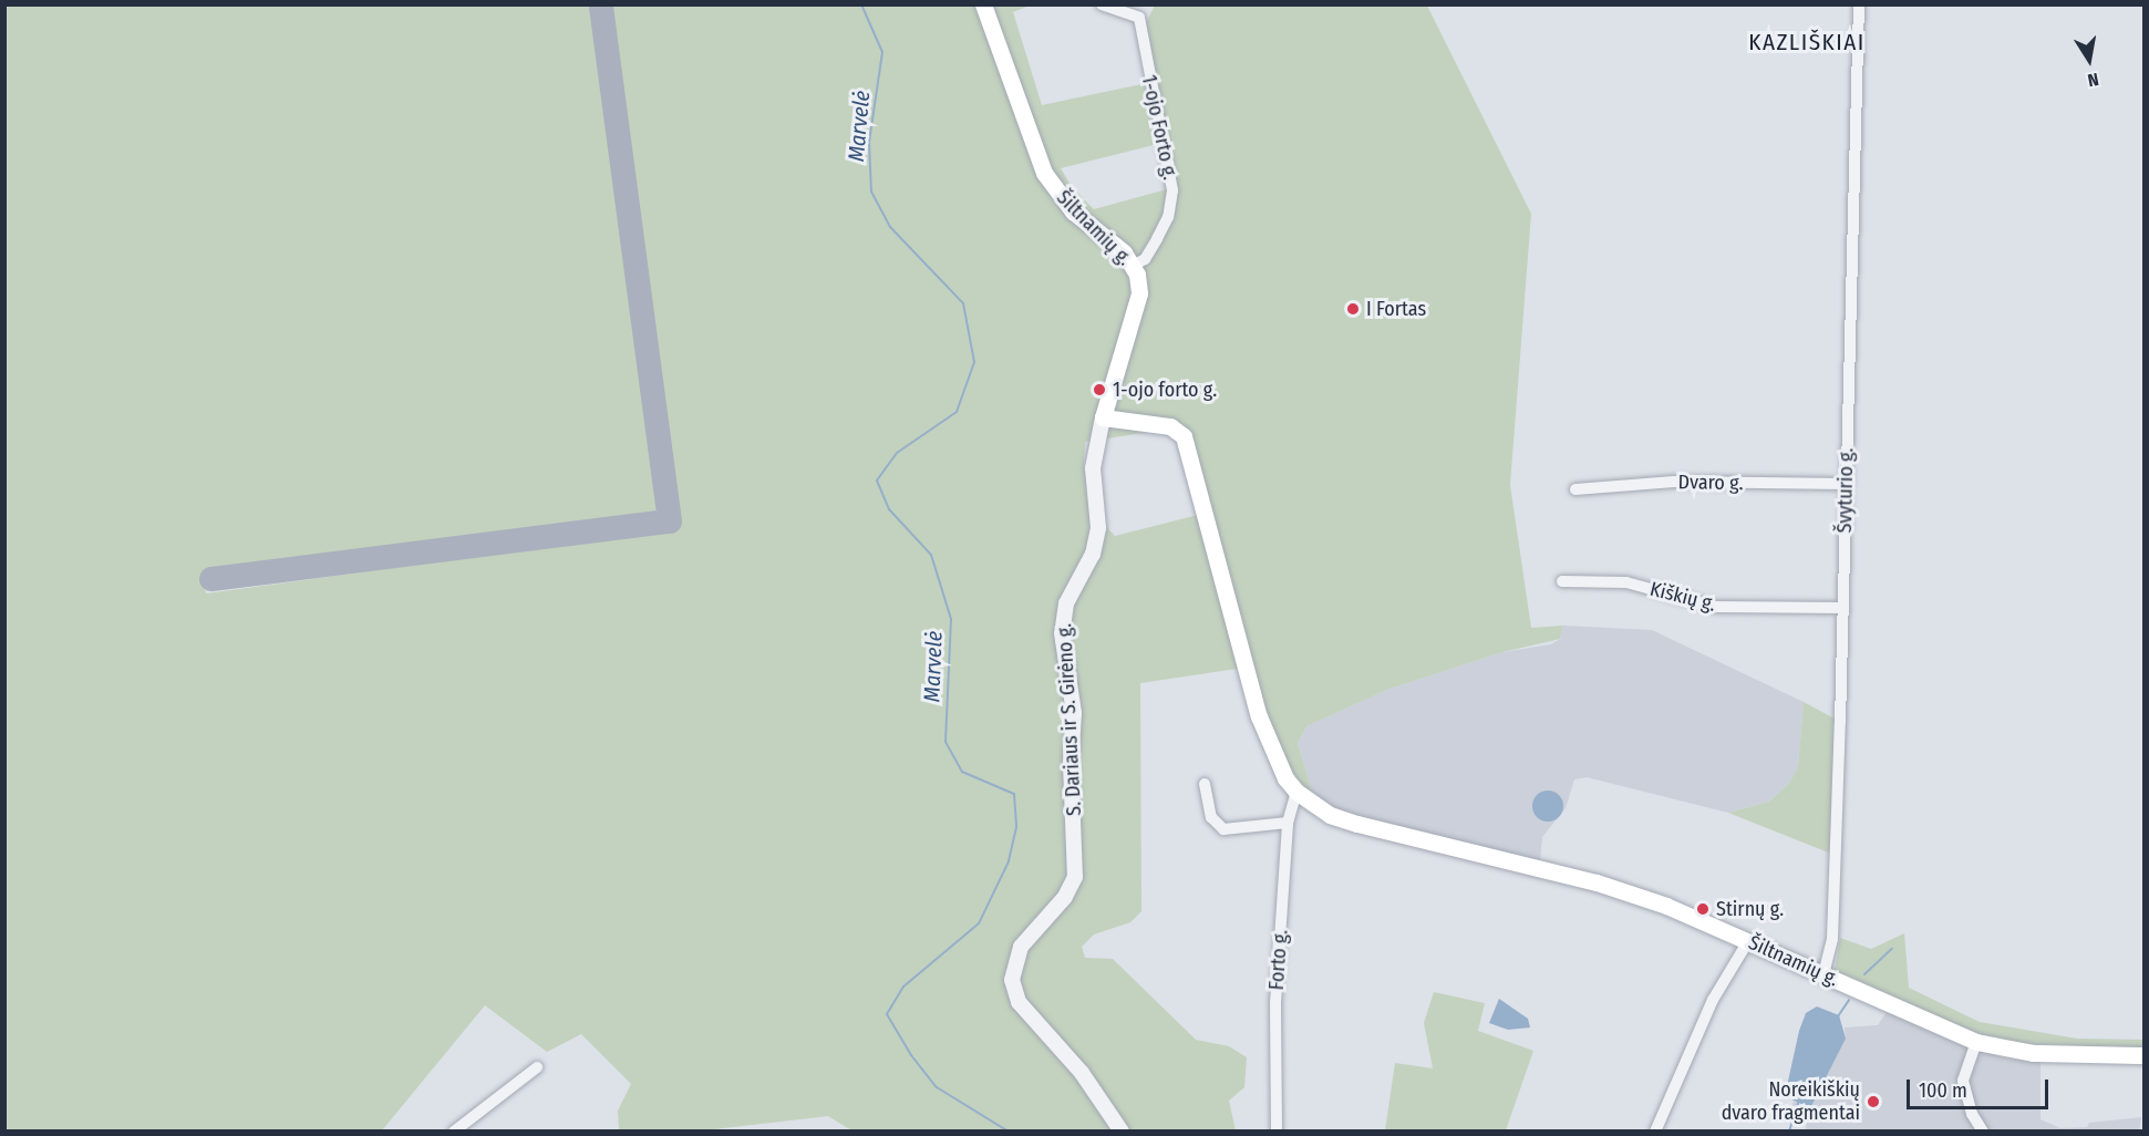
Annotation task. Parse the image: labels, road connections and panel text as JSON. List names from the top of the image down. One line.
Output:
{"streets":{"main road":["Šiltnamių g."],"street":["1-ojo Forto g.","Dvaro g.","Švyturio g.","Kiškių g.","S. Dariaus ir S. Girėno g.","Forto g."]},"crossings":[["1-ojo Forto g.","Šiltnamių g."],["Šiltnamių g.","Švyturio g."],["Šiltnamių g.","S. Dariaus ir S. Girėno g."],["Šiltnamių g.","Forto g."],["Dvaro g.","Švyturio g."],["Švyturio g.","Kiškių g."]],"districts":["KAZLIŠKIAI"],"water":["Marvelė"],"places":["I Fortas","1-ojo forto g.","Stirnų g.","Noreikiškių dvaro fragmentai"],"scale_bar":"100 m","north":"bottom"}
